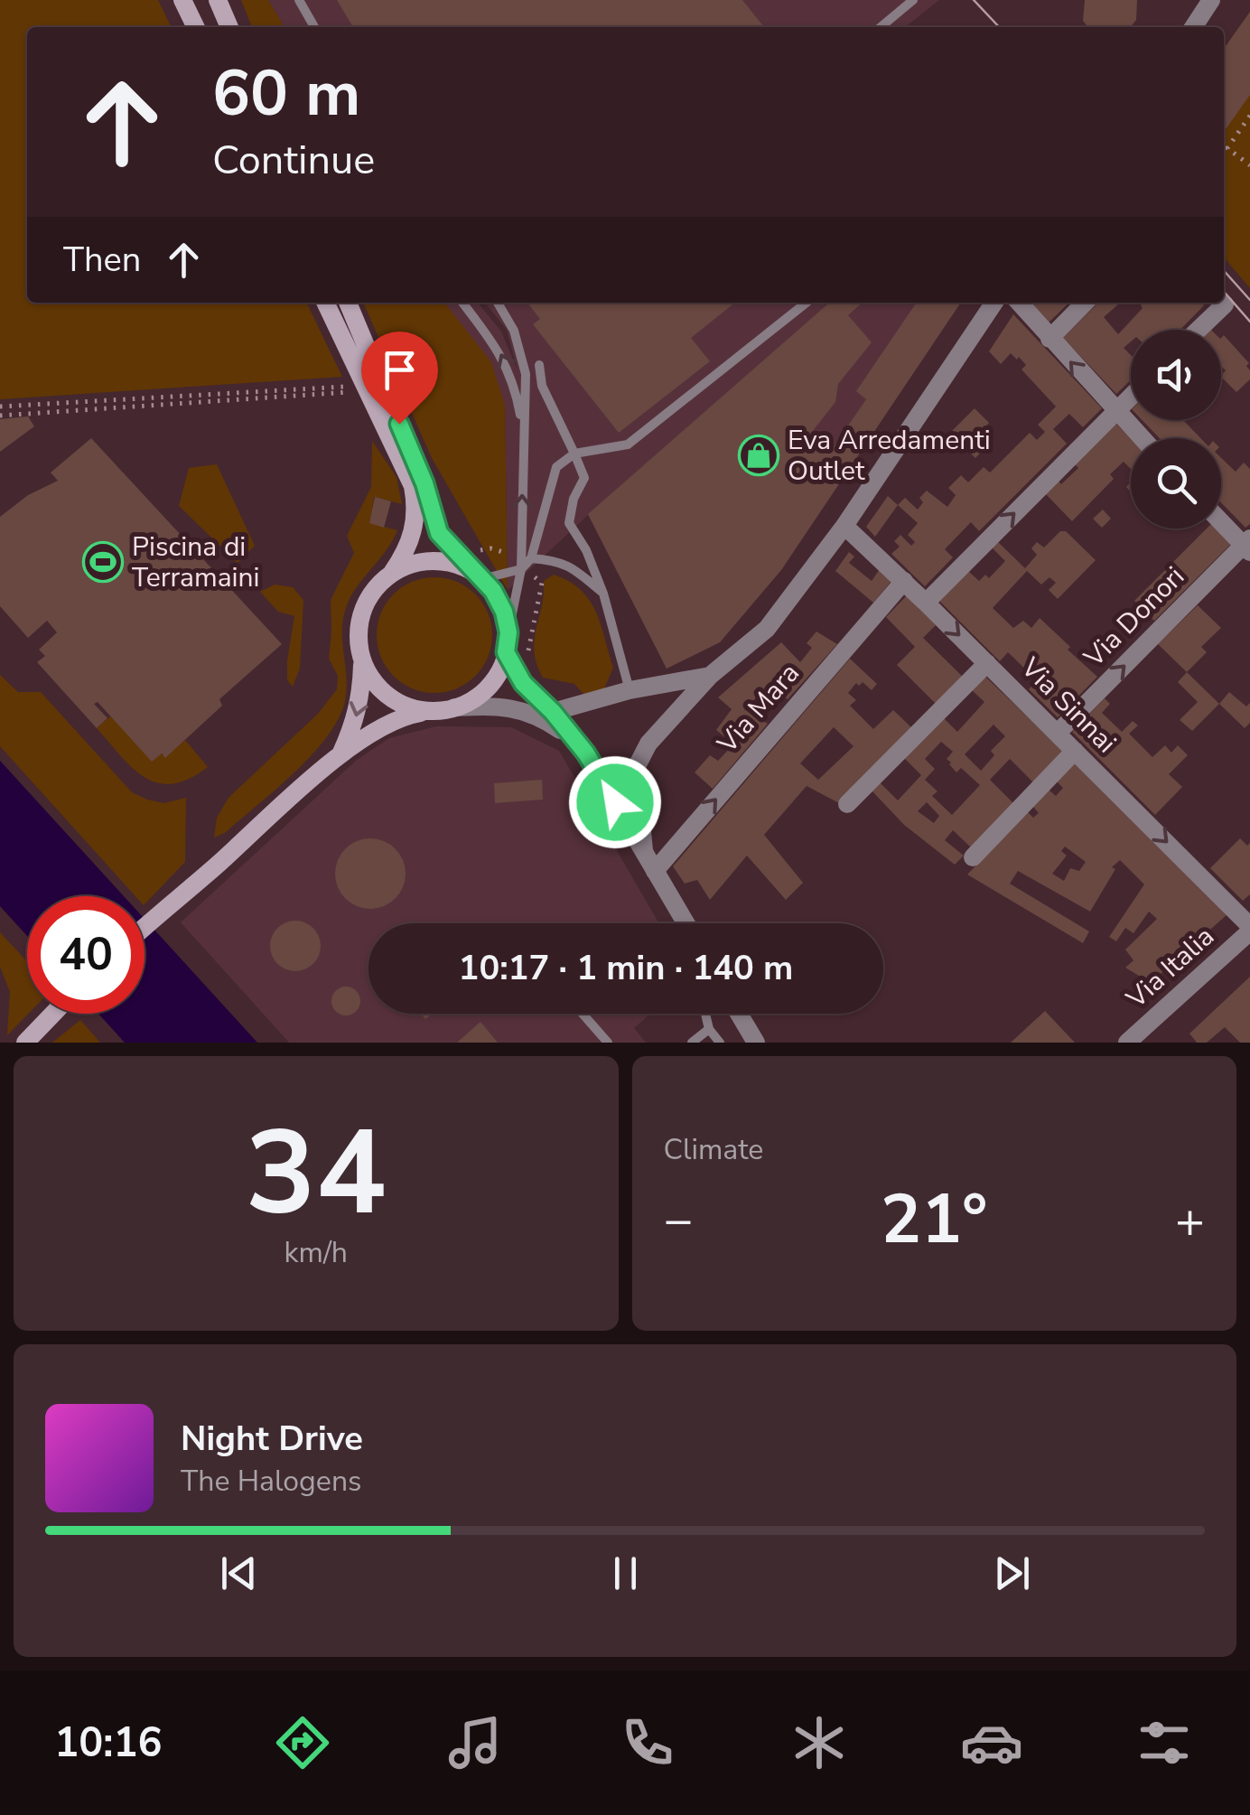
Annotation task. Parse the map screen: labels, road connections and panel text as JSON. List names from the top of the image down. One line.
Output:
{"streets":{"street":["Via Donori","Via Sinnai","Via Mara","Via Italia"]},"crossings":[["Via Donori","Via Sinnai"],["Via Sinnai","Via Mara"],["Via Sinnai","Via Italia"]],"one_way":["Via Donori","Via Sinnai"],"places":{"shop":["Eva Arredamenti Outlet"],"sports":["Piscina di Terramaini"]},"page":{"turn":["60 m","Continue"],"then":"Then","limit":"40","trip":"10:17 · 1 min · 140 m","tile":[["34","km/h"],"Climate"],"heat":["−","21°","+"],"song":["Night Drive","The Halogens"],"tabs":"10:16"}}
